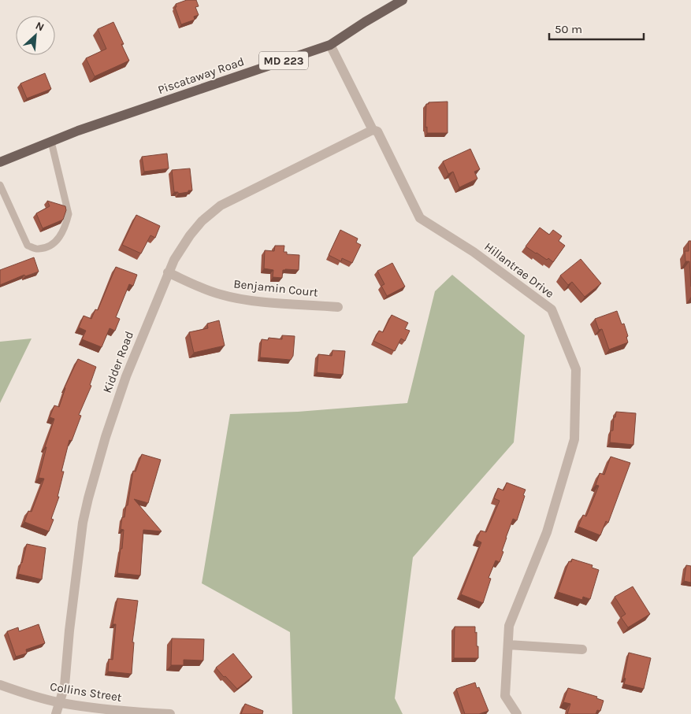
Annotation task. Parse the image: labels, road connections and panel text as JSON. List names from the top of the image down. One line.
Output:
{"streets":{"main road":["MD 223","Piscataway Road"],"street":["Hillantrae Drive","Benjamin Court","Kidder Road","Collins Street"]},"crossings":[["Piscataway Road","Hillantrae Drive"],["Hillantrae Drive","Kidder Road"],["Benjamin Court","Kidder Road"],["Kidder Road","Collins Street"]],"scale_bar":"50 m","north":"top right"}
